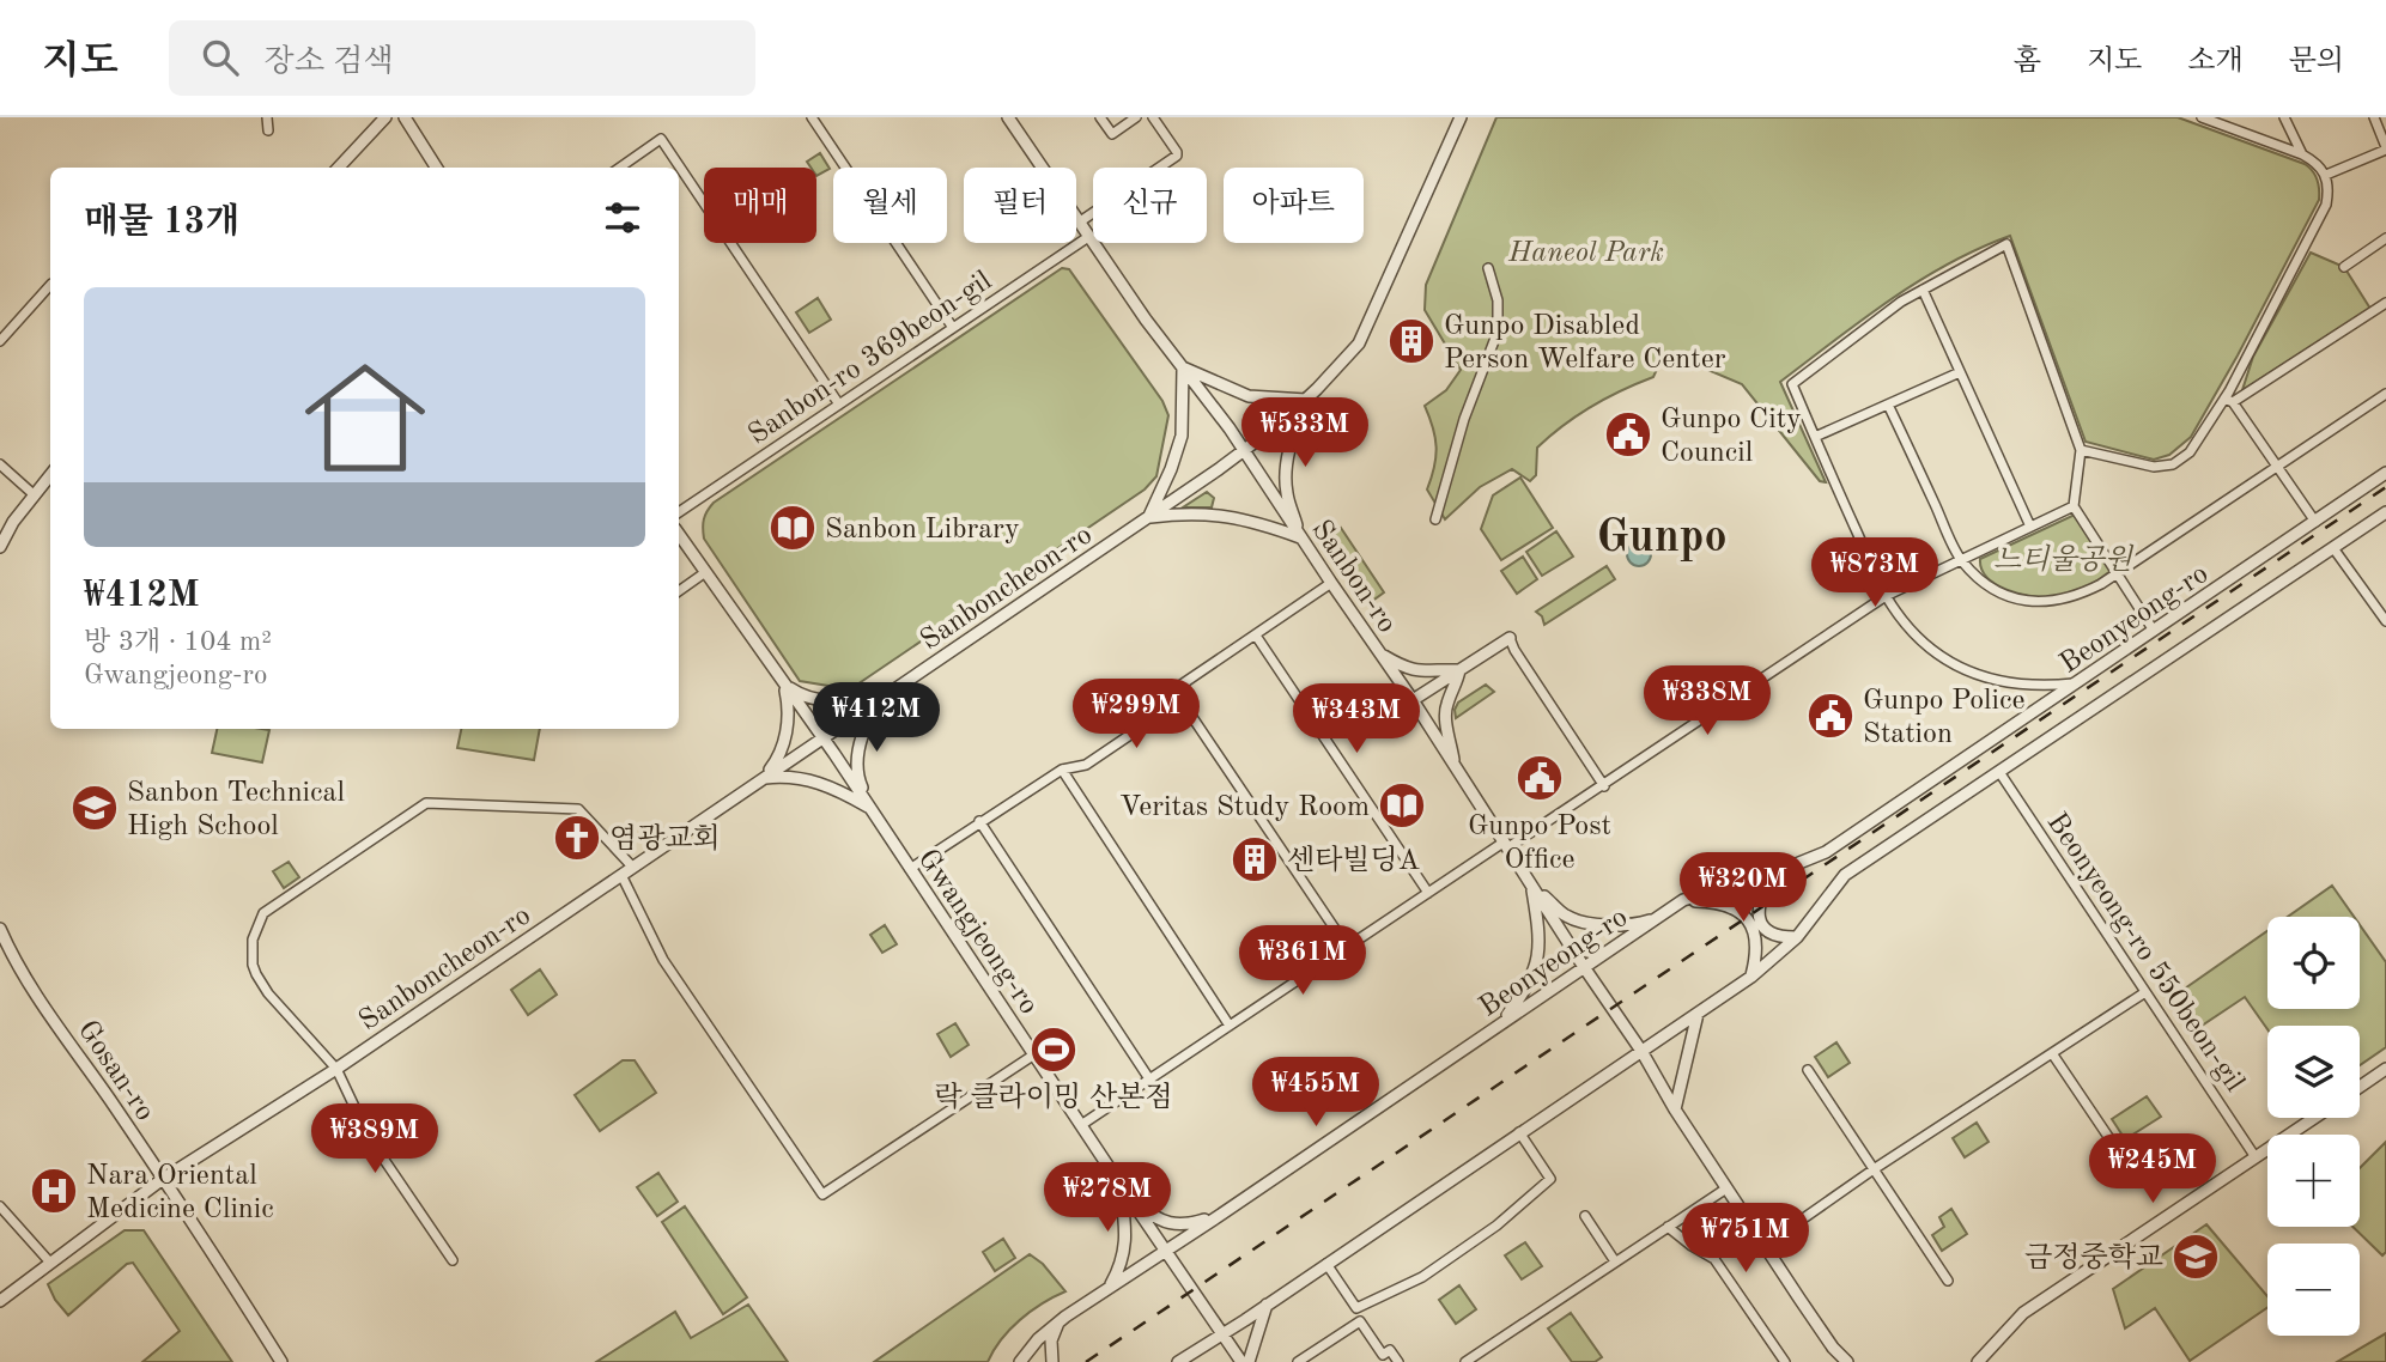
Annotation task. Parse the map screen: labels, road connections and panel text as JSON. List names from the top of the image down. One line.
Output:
{"streets":{"street":["Sanbon-ro 369beon-gil","Sanbon-ro","Sanboncheon-ro","Beonyeong-ro","Gwangjeong-ro","Beonyeong-ro 550beon-gil","Gosan-ro"]},"crossings":[["Sanbon-ro 369beon-gil","Sanbon-ro"],["Sanbon-ro","Sanboncheon-ro"],["Sanbon-ro","Beonyeong-ro"],["Sanboncheon-ro","Gwangjeong-ro"],["Sanboncheon-ro","Gosan-ro"],["Beonyeong-ro","Gwangjeong-ro"],["Beonyeong-ro","Beonyeong-ro 550beon-gil"]],"districts":["Gunpo"],"parks":["Haneol Park","느티울공원"],"places":{"building":["Gunpo Disabled Person Welfare Center","센타빌딩A"],"public building":["Gunpo City Council","Gunpo Police Station","Gunpo Post Office"],"library":["Sanbon Library","Veritas Study Room"],"school or university":["Sanbon Technical High School","금정중학교"],"church":["염광교회"],"sports":["락 클라이밍 산본점"],"hospital":["Nara Oriental Medicine Clinic"]},"page":{"header":"지도","search":"장소 검색","nav":["홈","지도","소개","문의"],"chip":["매매","월세","필터","신규","아파트"],"heading":"매물 13개","list":[{"name":"₩412M","note":"방 3개 · 104 m² · Gwangjeong-ro"}],"price":["₩533M","₩873M","₩338M","₩299M","₩412M","₩343M","₩320M","₩361M","₩455M","₩389M","₩245M","₩278M","₩751M"],"map_buttons":["+","−"]}}
